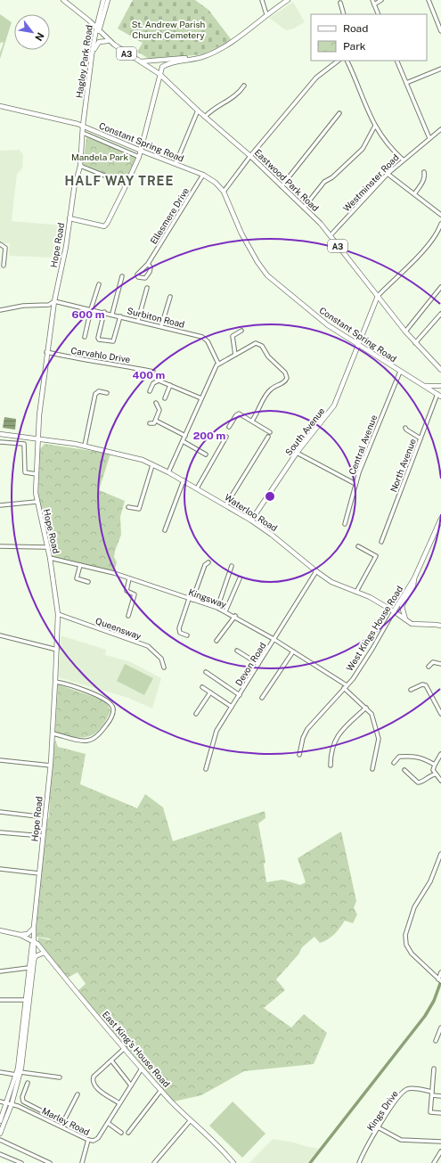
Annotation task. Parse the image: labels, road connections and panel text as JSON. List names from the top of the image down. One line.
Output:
{"streets":{"main road":["A3","Hagley Park Road","Constant Spring Road","Eastwood Park Road","Hope Road","South Avenue","Waterloo Road","West Kings House Road","East King's House Road"],"street":["Westminster Road","Ellesmere Drive","Surbiton Road","Carvahlo Drive","Central Avenue","North Avenue","Kingsway","Queensway","Devon Road","Kings Drive","Marley Road"]},"crossings":[["Hagley Park Road","Constant Spring Road"],["Hagley Park Road","Eastwood Park Road"],["Hagley Park Road","Hope Road"],["Constant Spring Road","Ellesmere Drive"],["Constant Spring Road","Hope Road"],["Constant Spring Road","South Avenue"],["Constant Spring Road","Central Avenue"],["Constant Spring Road","North Avenue"],["Eastwood Park Road","Westminster Road"],["Eastwood Park Road","South Avenue"],["Hope Road","Surbiton Road"],["Hope Road","Carvahlo Drive"],["Hope Road","Waterloo Road"],["Hope Road","Kingsway"],["Hope Road","Queensway"],["Hope Road","East King's House Road"],["Hope Road","Marley Road"],["South Avenue","Waterloo Road"],["Waterloo Road","West Kings House Road"],["Waterloo Road","Devon Road"],["Kingsway","West Kings House Road"],["Kingsway","Devon Road"],["East King's House Road","Marley Road"]],"districts":["HALF WAY TREE"],"parks":["St. Andrew Parish Church Cemetery","Mandela Park"],"legend":["Road","Park"],"north":"bottom right","rings":["600 m","400 m","200 m"]}
